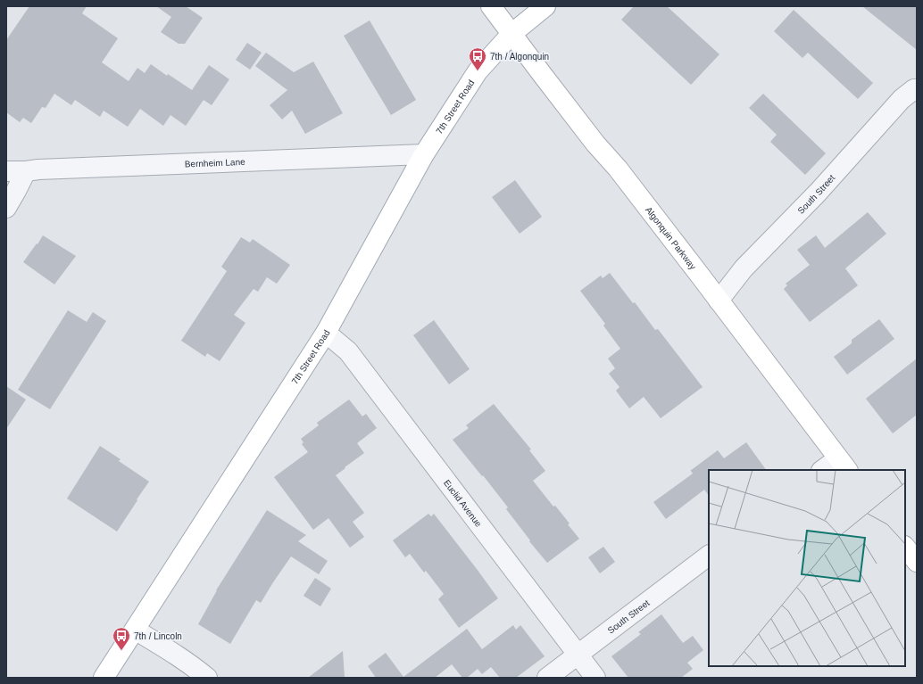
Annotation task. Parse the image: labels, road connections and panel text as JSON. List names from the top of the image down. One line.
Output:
{"streets":{"main road":["7th Street Road","Algonquin Parkway"],"street":["Bernheim Lane","South Street","Euclid Avenue"]},"crossings":[["7th Street Road","Bernheim Lane"],["7th Street Road","Algonquin Parkway"],["7th Street Road","Euclid Avenue"],["South Street","Algonquin Parkway"],["South Street","Euclid Avenue"]],"places":{"bus stop":["7th / Algonquin","7th / Lincoln"]}}
